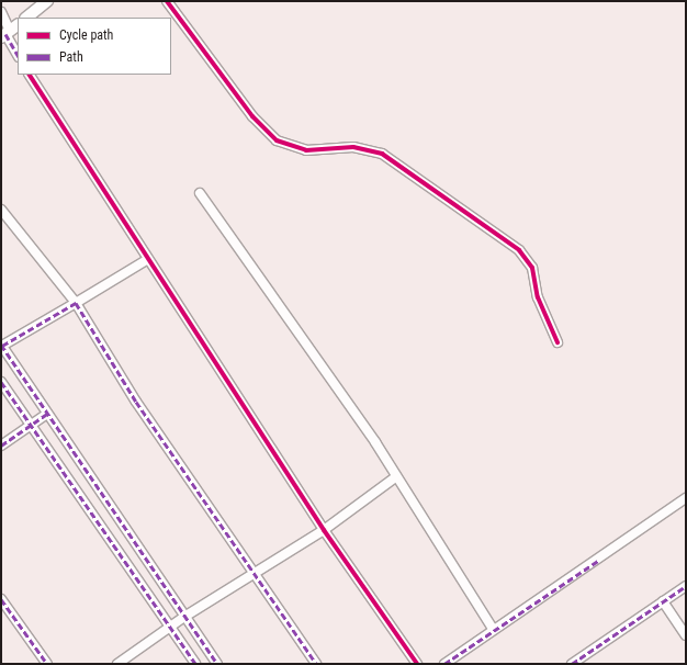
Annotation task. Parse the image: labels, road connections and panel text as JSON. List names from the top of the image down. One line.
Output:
{"legend":["Cycle path","Path"]}
